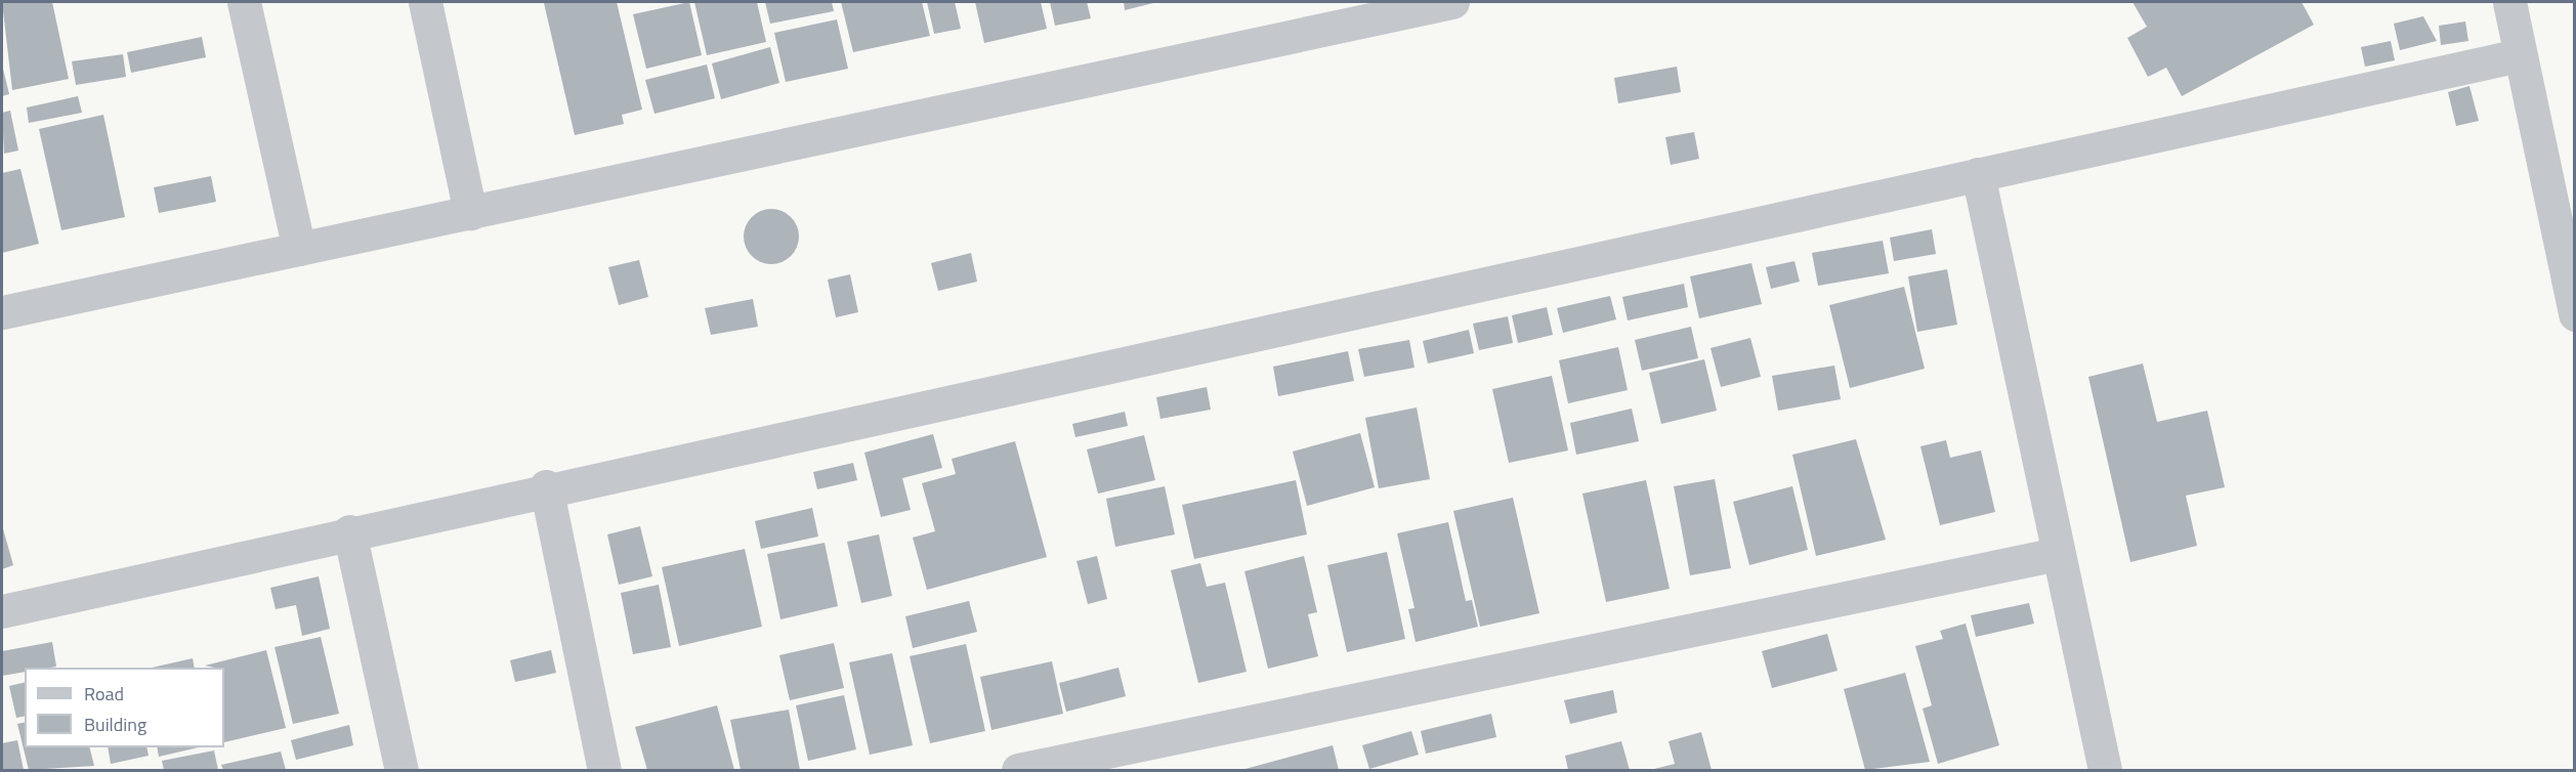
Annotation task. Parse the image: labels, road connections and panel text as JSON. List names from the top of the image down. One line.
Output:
{"legend":["Road","Building"]}
